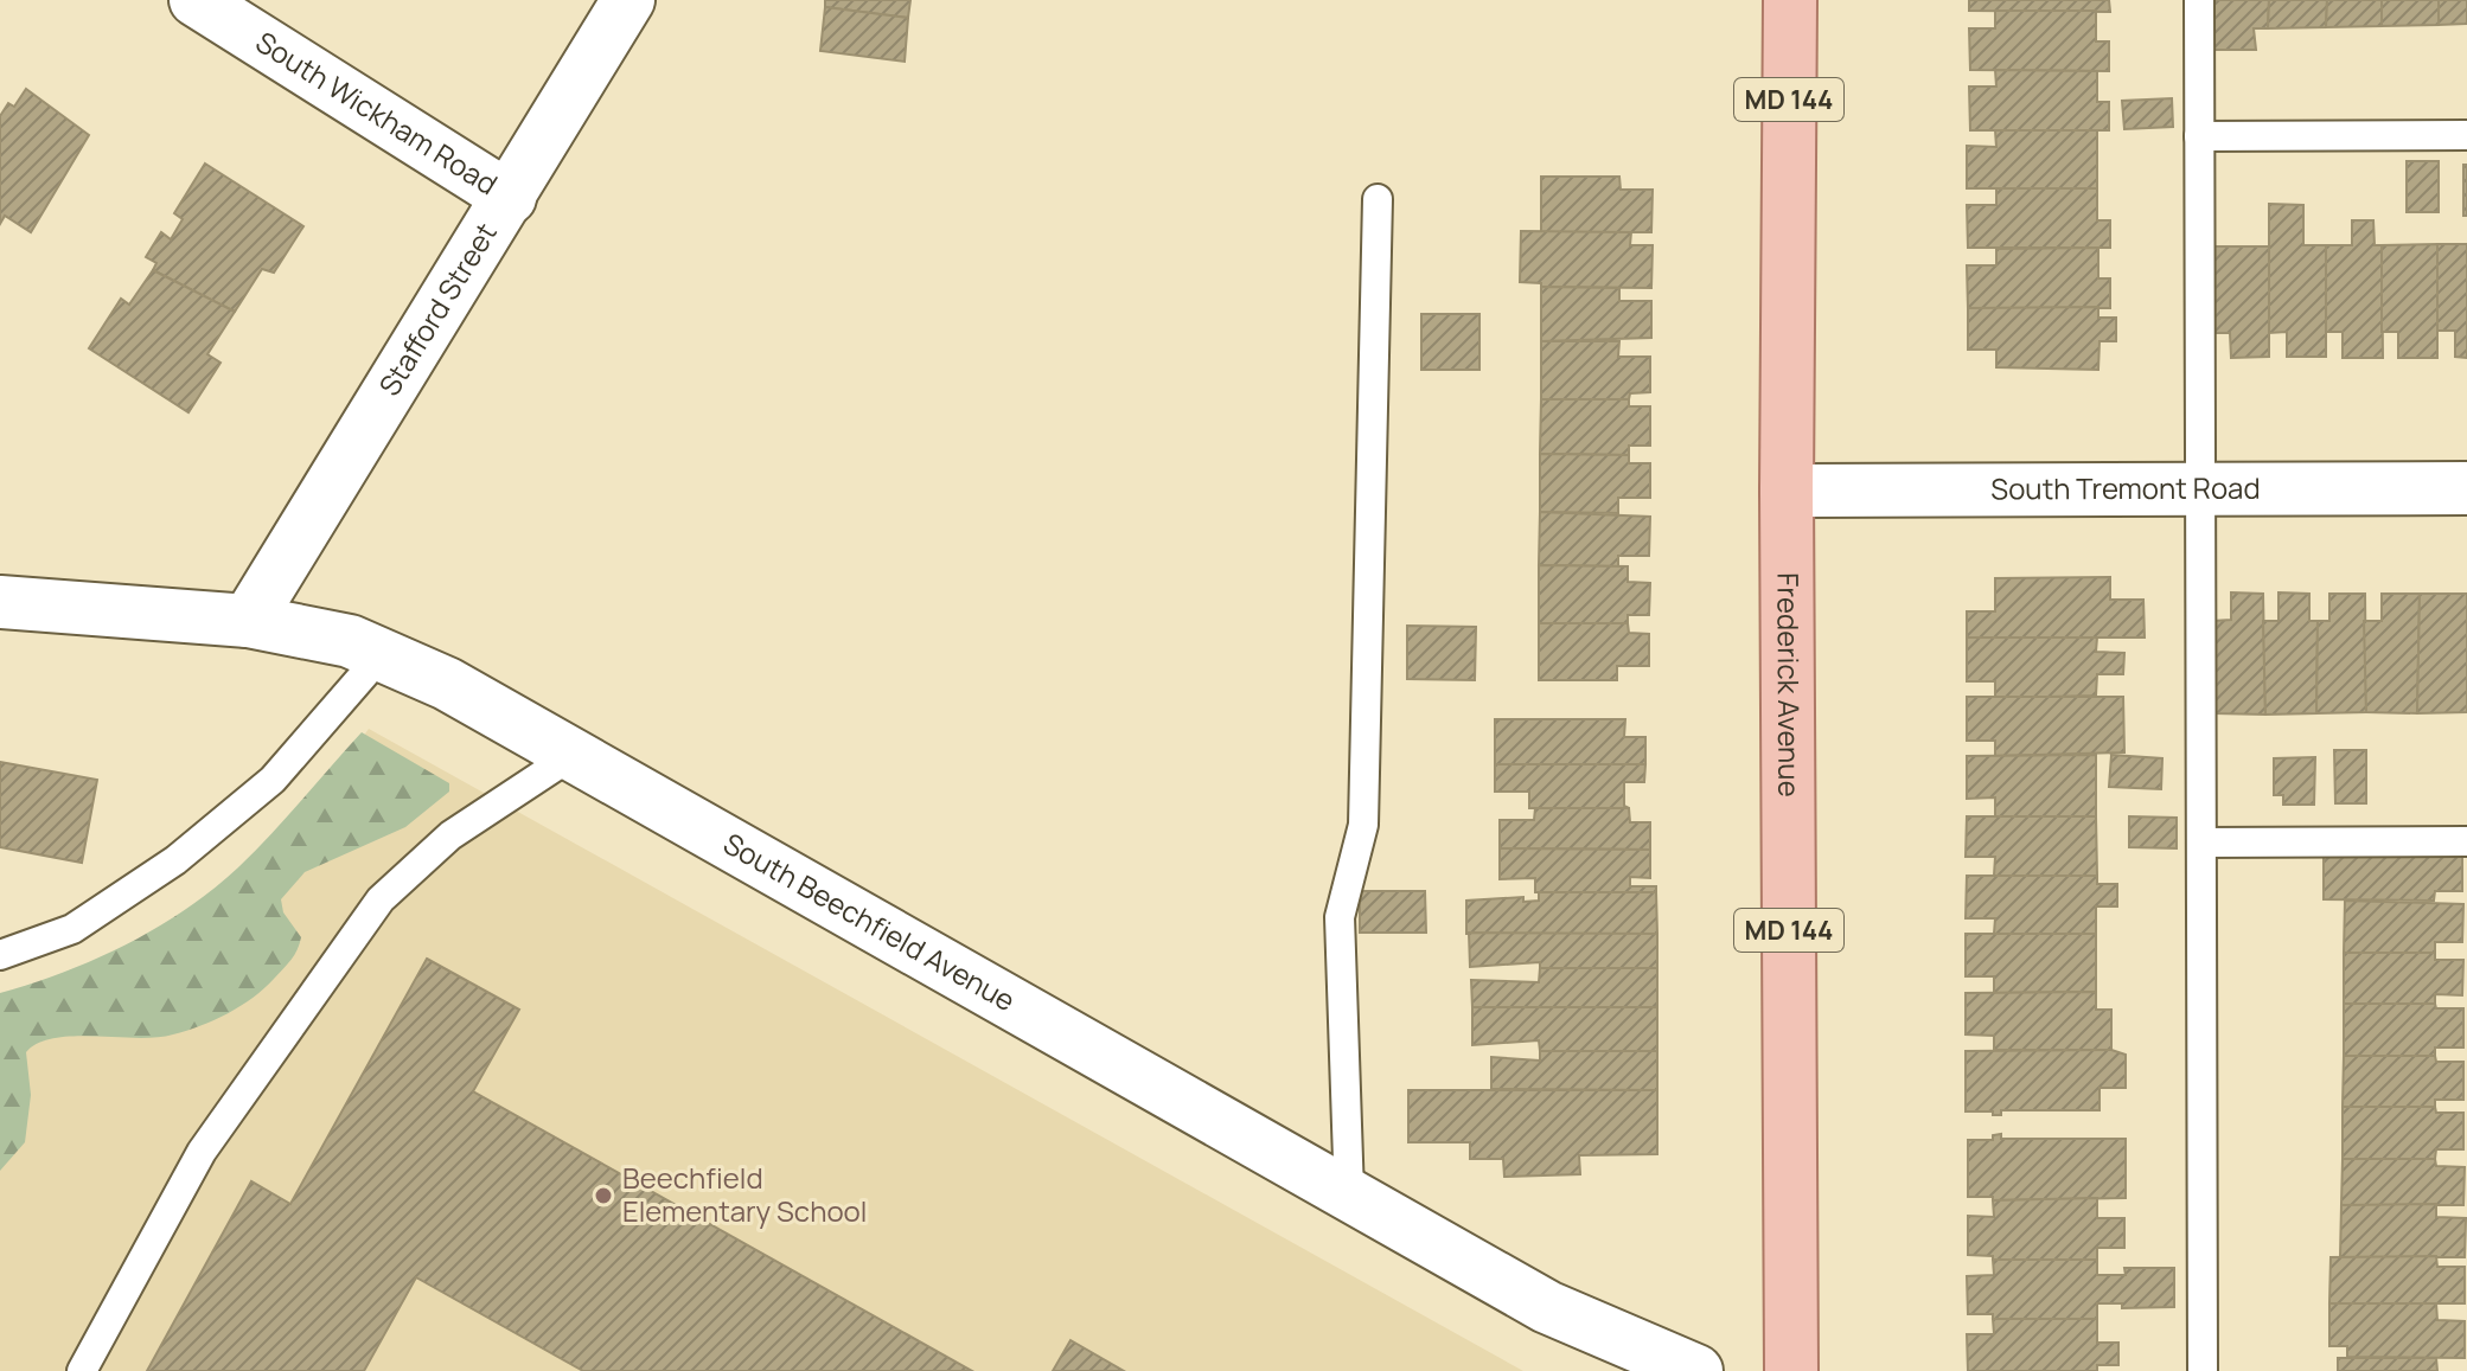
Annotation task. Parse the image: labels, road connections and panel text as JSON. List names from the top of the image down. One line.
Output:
{"streets":{"main road":["MD 144","Frederick Avenue"],"street":["South Wickham Road","Stafford Street","South Tremont Road","South Beechfield Avenue"]},"crossings":[["South Wickham Road","Stafford Street"],["Stafford Street","South Beechfield Avenue"],["South Tremont Road","Frederick Avenue"]],"places":["Beechfield Elementary School"]}
